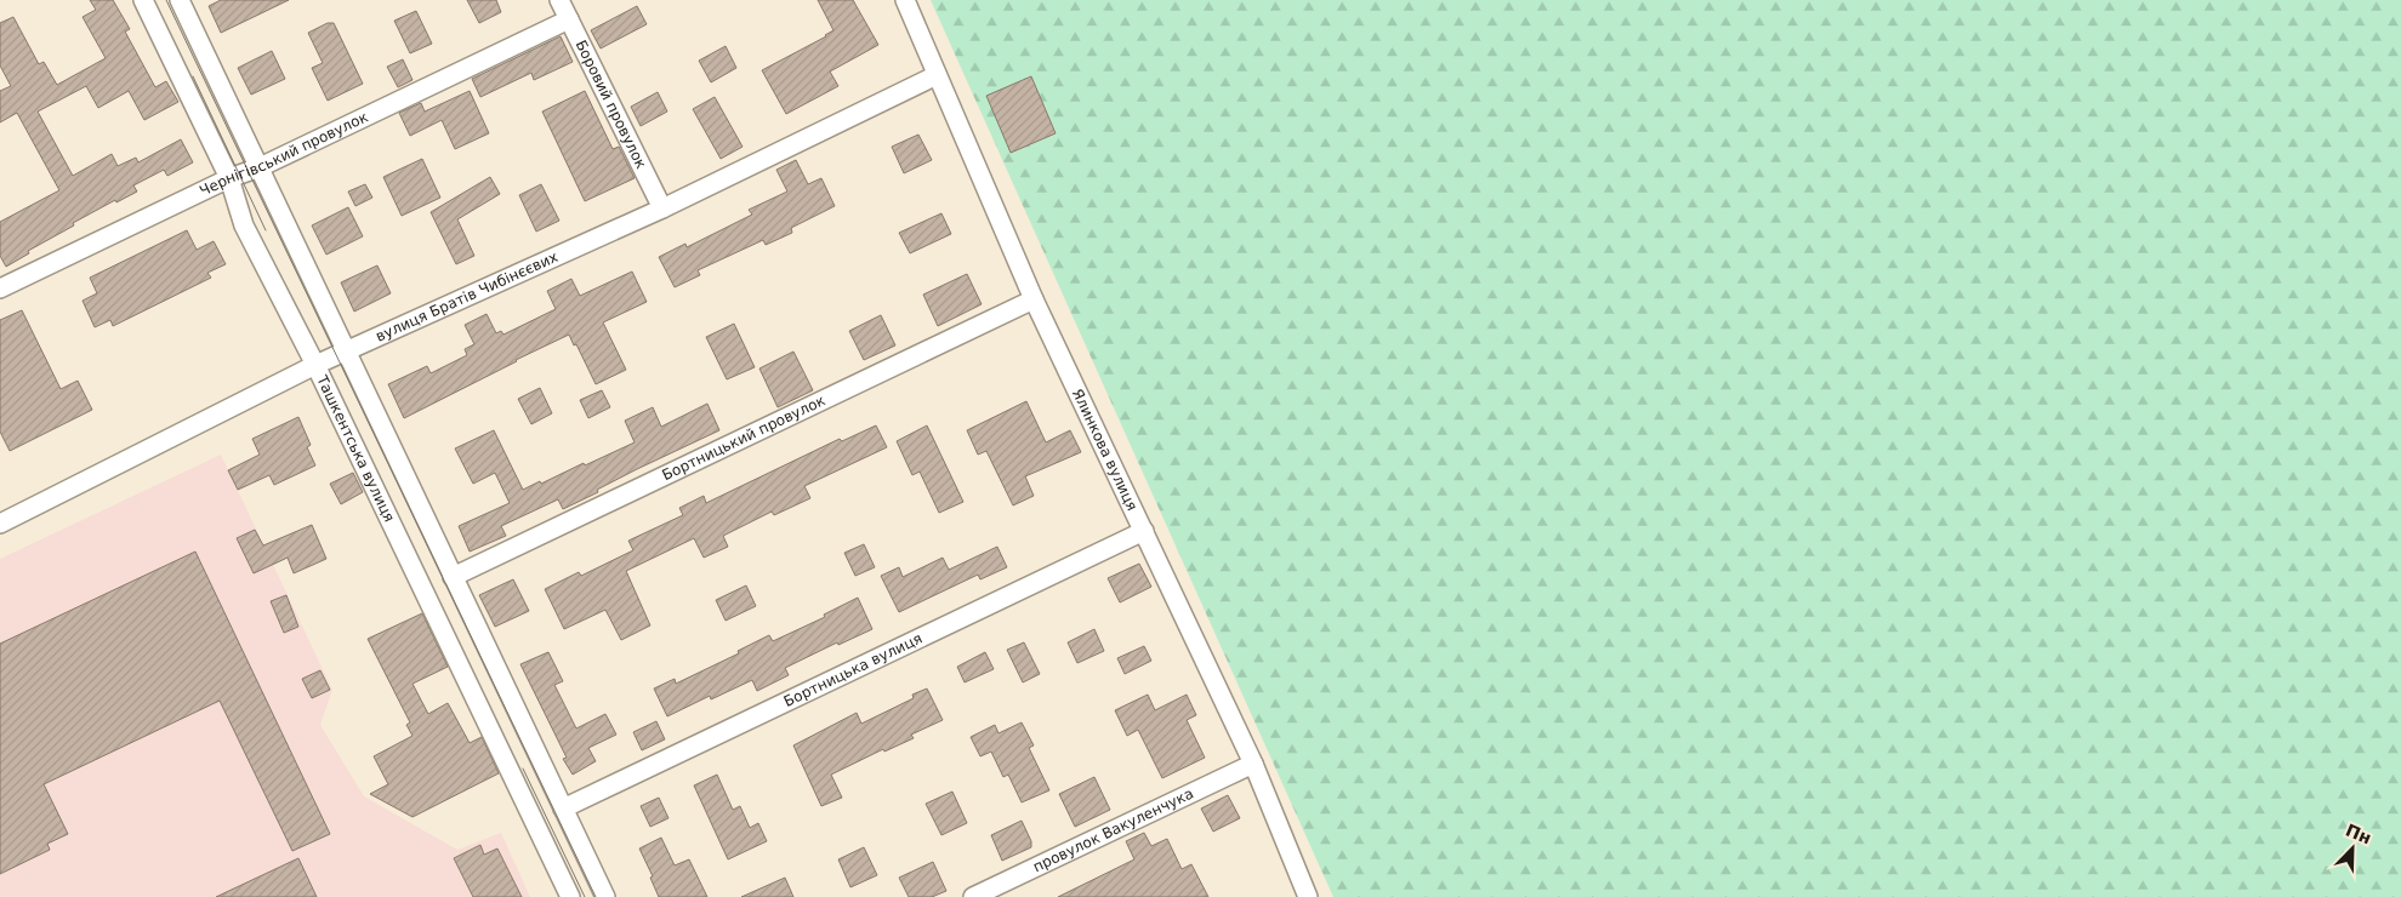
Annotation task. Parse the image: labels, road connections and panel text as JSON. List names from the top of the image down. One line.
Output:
{"streets":{"street":["Боровий провулок","Чернігівський провулок","вулиця Братів Чибінєєвих","Бортницький провулок","Ташкентська вулиця","Ялинкова вулиця","Бортницька вулиця","провулок Вакуленчука"]},"crossings":[["Боровий провулок","Чернігівський провулок"],["Боровий провулок","вулиця Братів Чибінєєвих"],["Чернігівський провулок","Ташкентська вулиця"],["вулиця Братів Чибінєєвих","Ташкентська вулиця"],["вулиця Братів Чибінєєвих","Ялинкова вулиця"],["Бортницький провулок","Ялинкова вулиця"],["Ялинкова вулиця","Бортницька вулиця"],["Ялинкова вулиця","провулок Вакуленчука"]],"north":"top right"}
